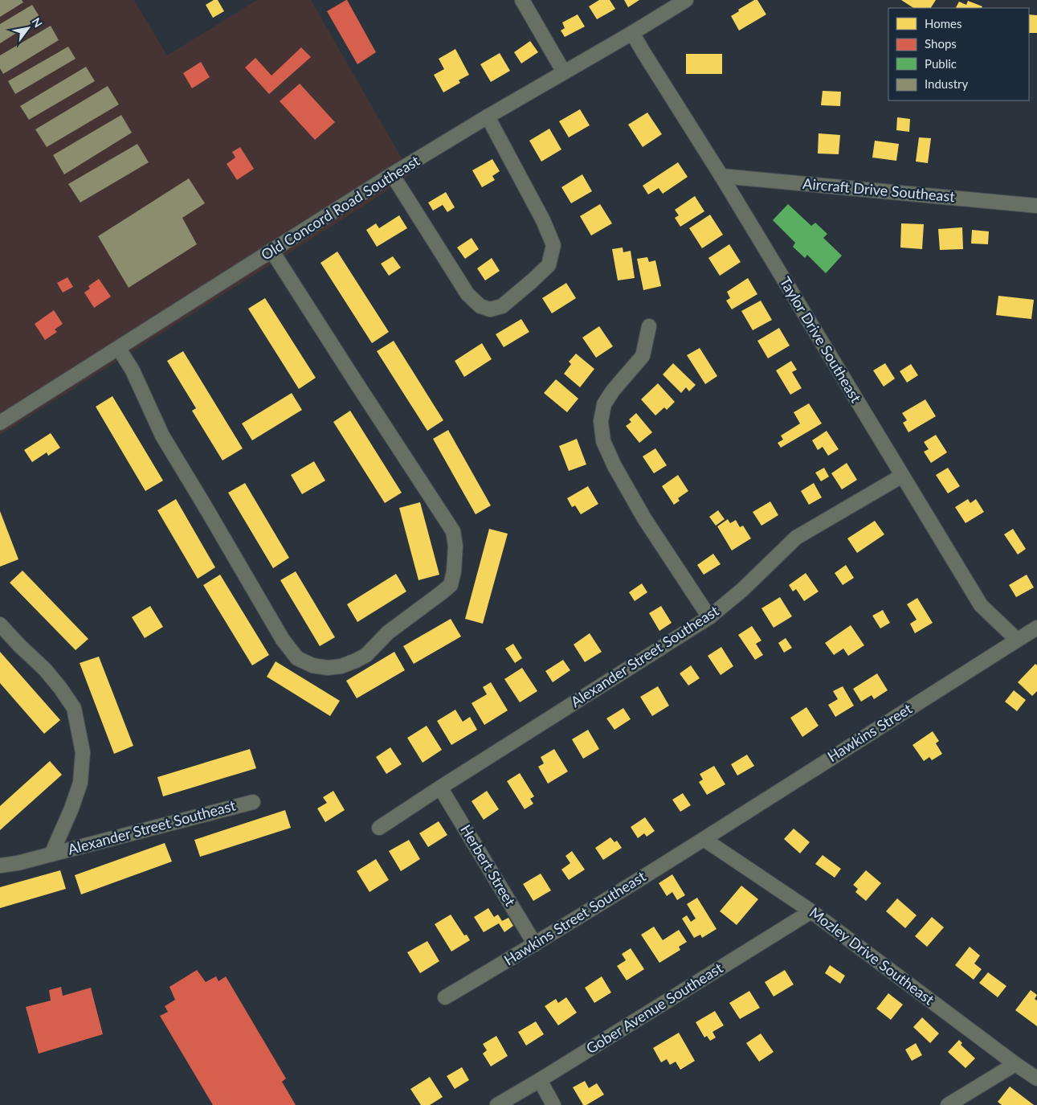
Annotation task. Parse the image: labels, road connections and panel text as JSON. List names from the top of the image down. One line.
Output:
{"streets":{"street":["Aircraft Drive Southeast","Old Concord Road Southeast","Taylor Drive Southeast","Alexander Street Southeast","Hawkins Street","Herbert Street","Hawkins Street Southeast","Mozley Drive Southeast","Gober Avenue Southeast"]},"crossings":[["Aircraft Drive Southeast","Taylor Drive Southeast"],["Old Concord Road Southeast","Taylor Drive Southeast"],["Taylor Drive Southeast","Alexander Street Southeast"],["Taylor Drive Southeast","Hawkins Street"],["Alexander Street Southeast","Herbert Street"],["Hawkins Street","Hawkins Street Southeast"],["Hawkins Street","Mozley Drive Southeast"],["Herbert Street","Hawkins Street Southeast"],["Hawkins Street Southeast","Mozley Drive Southeast"],["Mozley Drive Southeast","Gober Avenue Southeast"]],"legend":["Homes","Shops","Public","Industry"],"north":"top right"}
